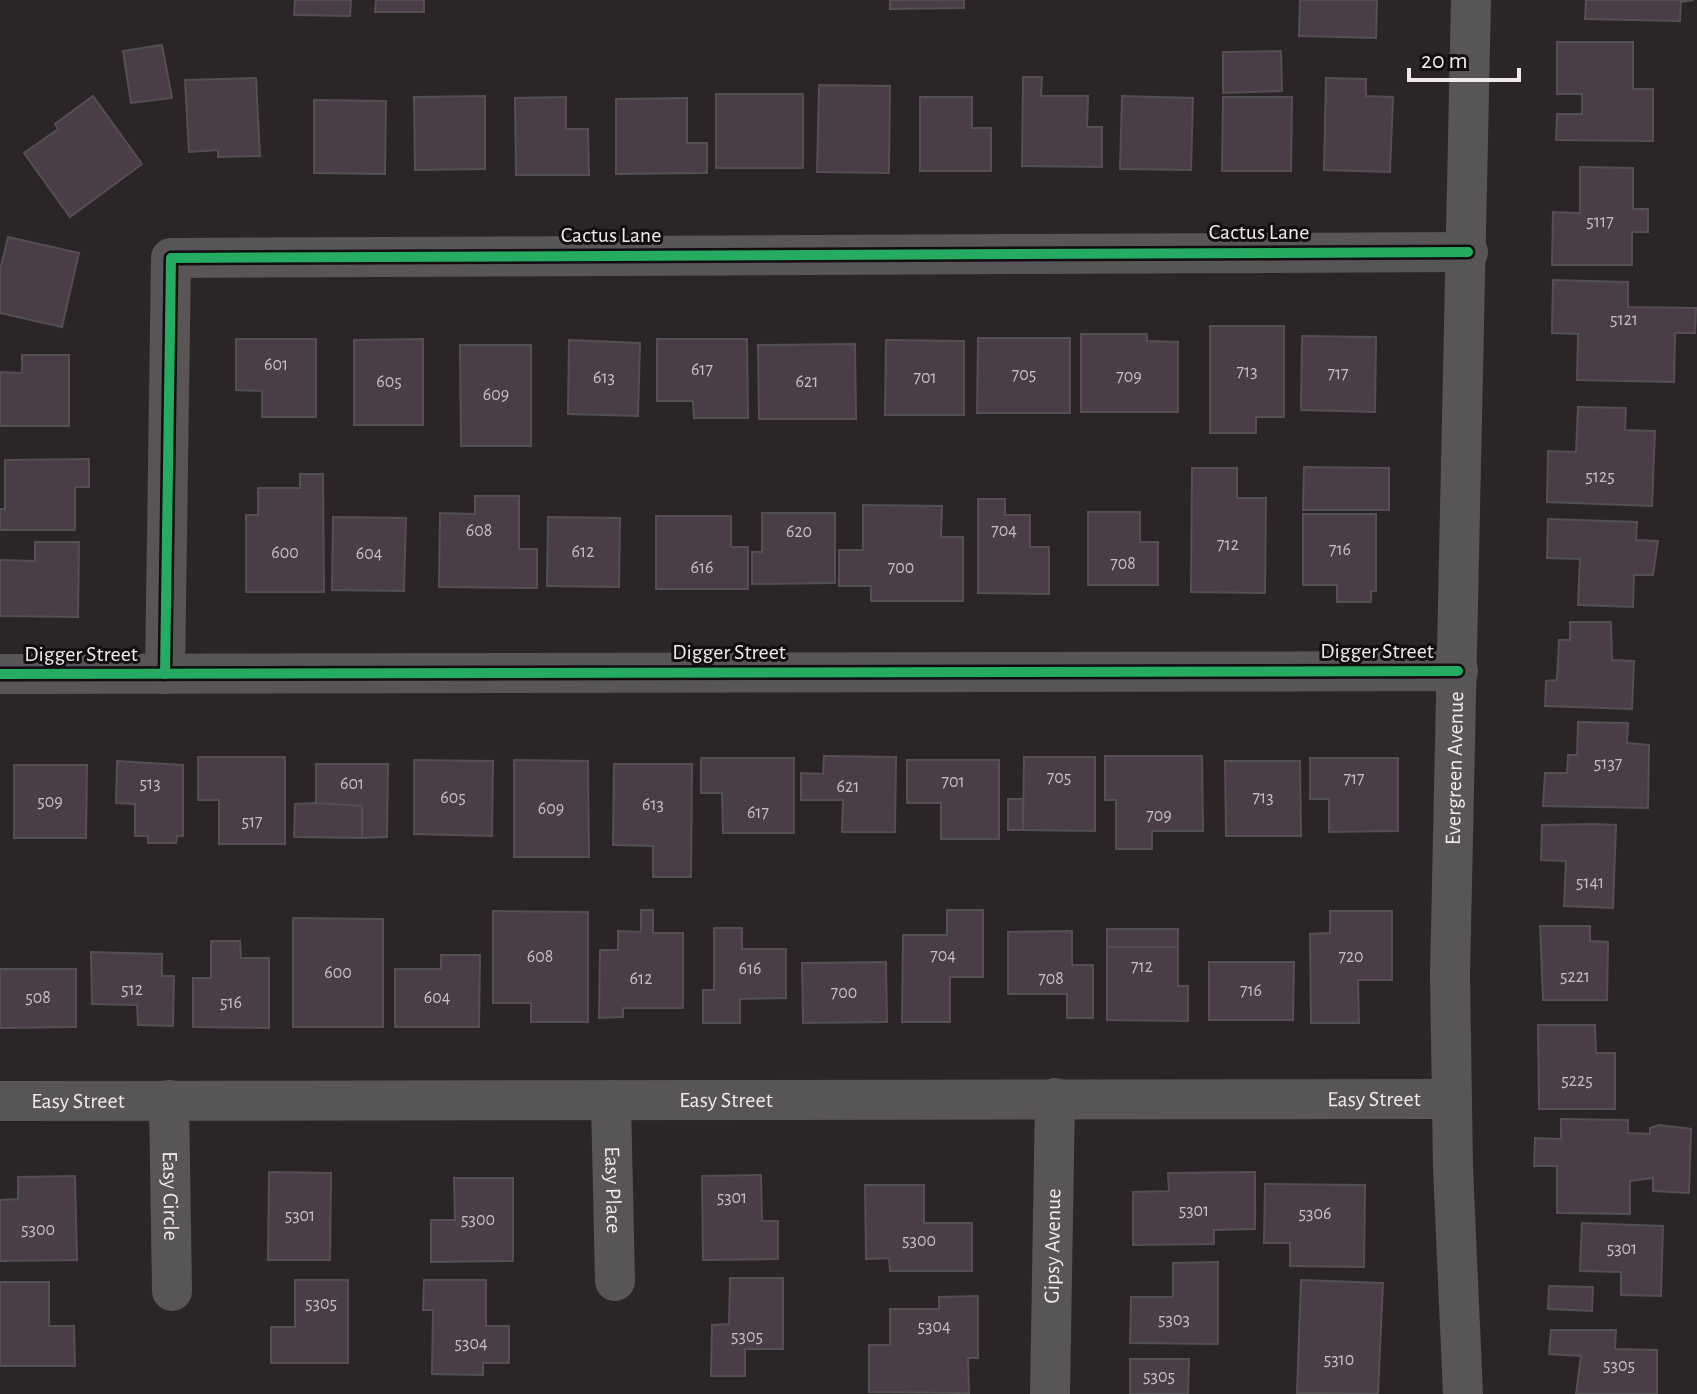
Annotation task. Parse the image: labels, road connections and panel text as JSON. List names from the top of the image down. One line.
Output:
{"streets":{"street":["Cactus Lane","Digger Street","Evergreen Avenue","Easy Street","Easy Place","Easy Circle","Gipsy Avenue"]},"crossings":[["Cactus Lane","Digger Street"],["Cactus Lane","Evergreen Avenue"],["Digger Street","Evergreen Avenue"],["Evergreen Avenue","Easy Street"],["Easy Street","Easy Place"],["Easy Street","Easy Circle"],["Easy Street","Gipsy Avenue"]],"house_numbers":["5117","5121","601","617","713","717","705","709","613","701","605","621","609","5125","608","704","620","712","716","612","600","604","708","616","700","5137","705","717","701","513","601","621","605","713","509","613","609","617","709","517","5141","704","608","720","712","616","600","5221","612","708","512","716","700","508","604","516","5225","5301","5301","5306","5301","5300","5300","5300","5301","5305","5303","5304","5305","5304","5310","5305","5305"],"scale_bar":"20 m"}
